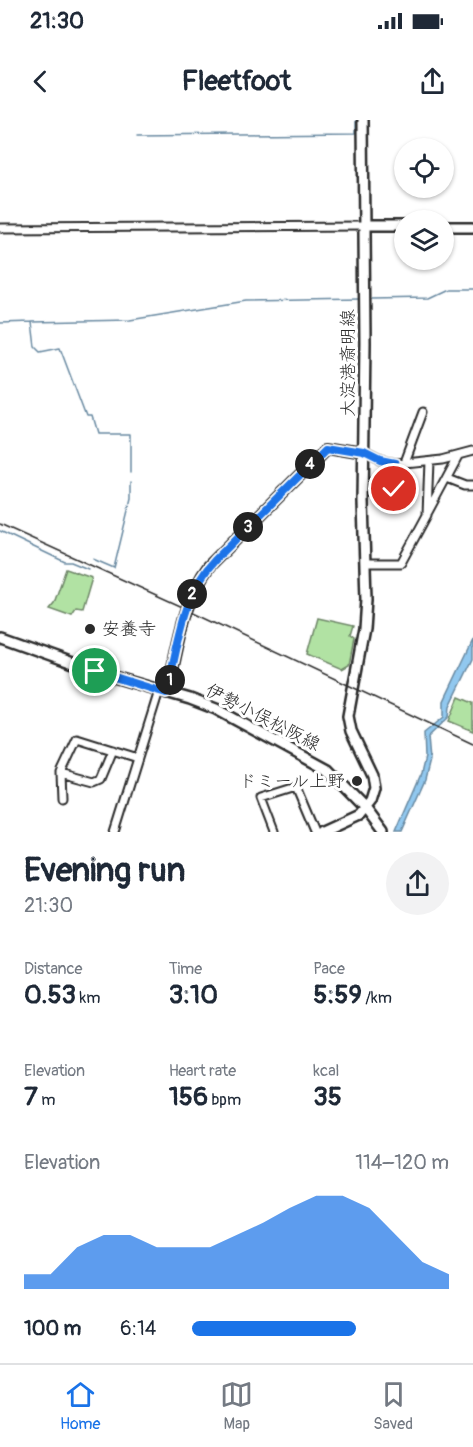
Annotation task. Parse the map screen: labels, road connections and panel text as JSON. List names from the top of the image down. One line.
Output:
{"streets":{"main road":["大淀港斎明線","伊勢小俣松阪線"]},"crossings":[["大淀港斎明線","伊勢小俣松阪線"]],"places":["安養寺","ドミール上野"],"page":{"status":"21:30","header":"Fleetfoot","pins":["4","3","2","1"],"heading":["Evening run","21:30"],"stats":[["Distance","0.53 km"],["Time","3:10"],["Pace","5:59 /km"],["Elevation","7 m"],["Heart rate","156 bpm"],["kcal","35"]],"chart":["Elevation","114–120 m"],"list":[{"name":"100 m","note":"6:14"}],"tabs":["Home","Map","Saved"]}}
